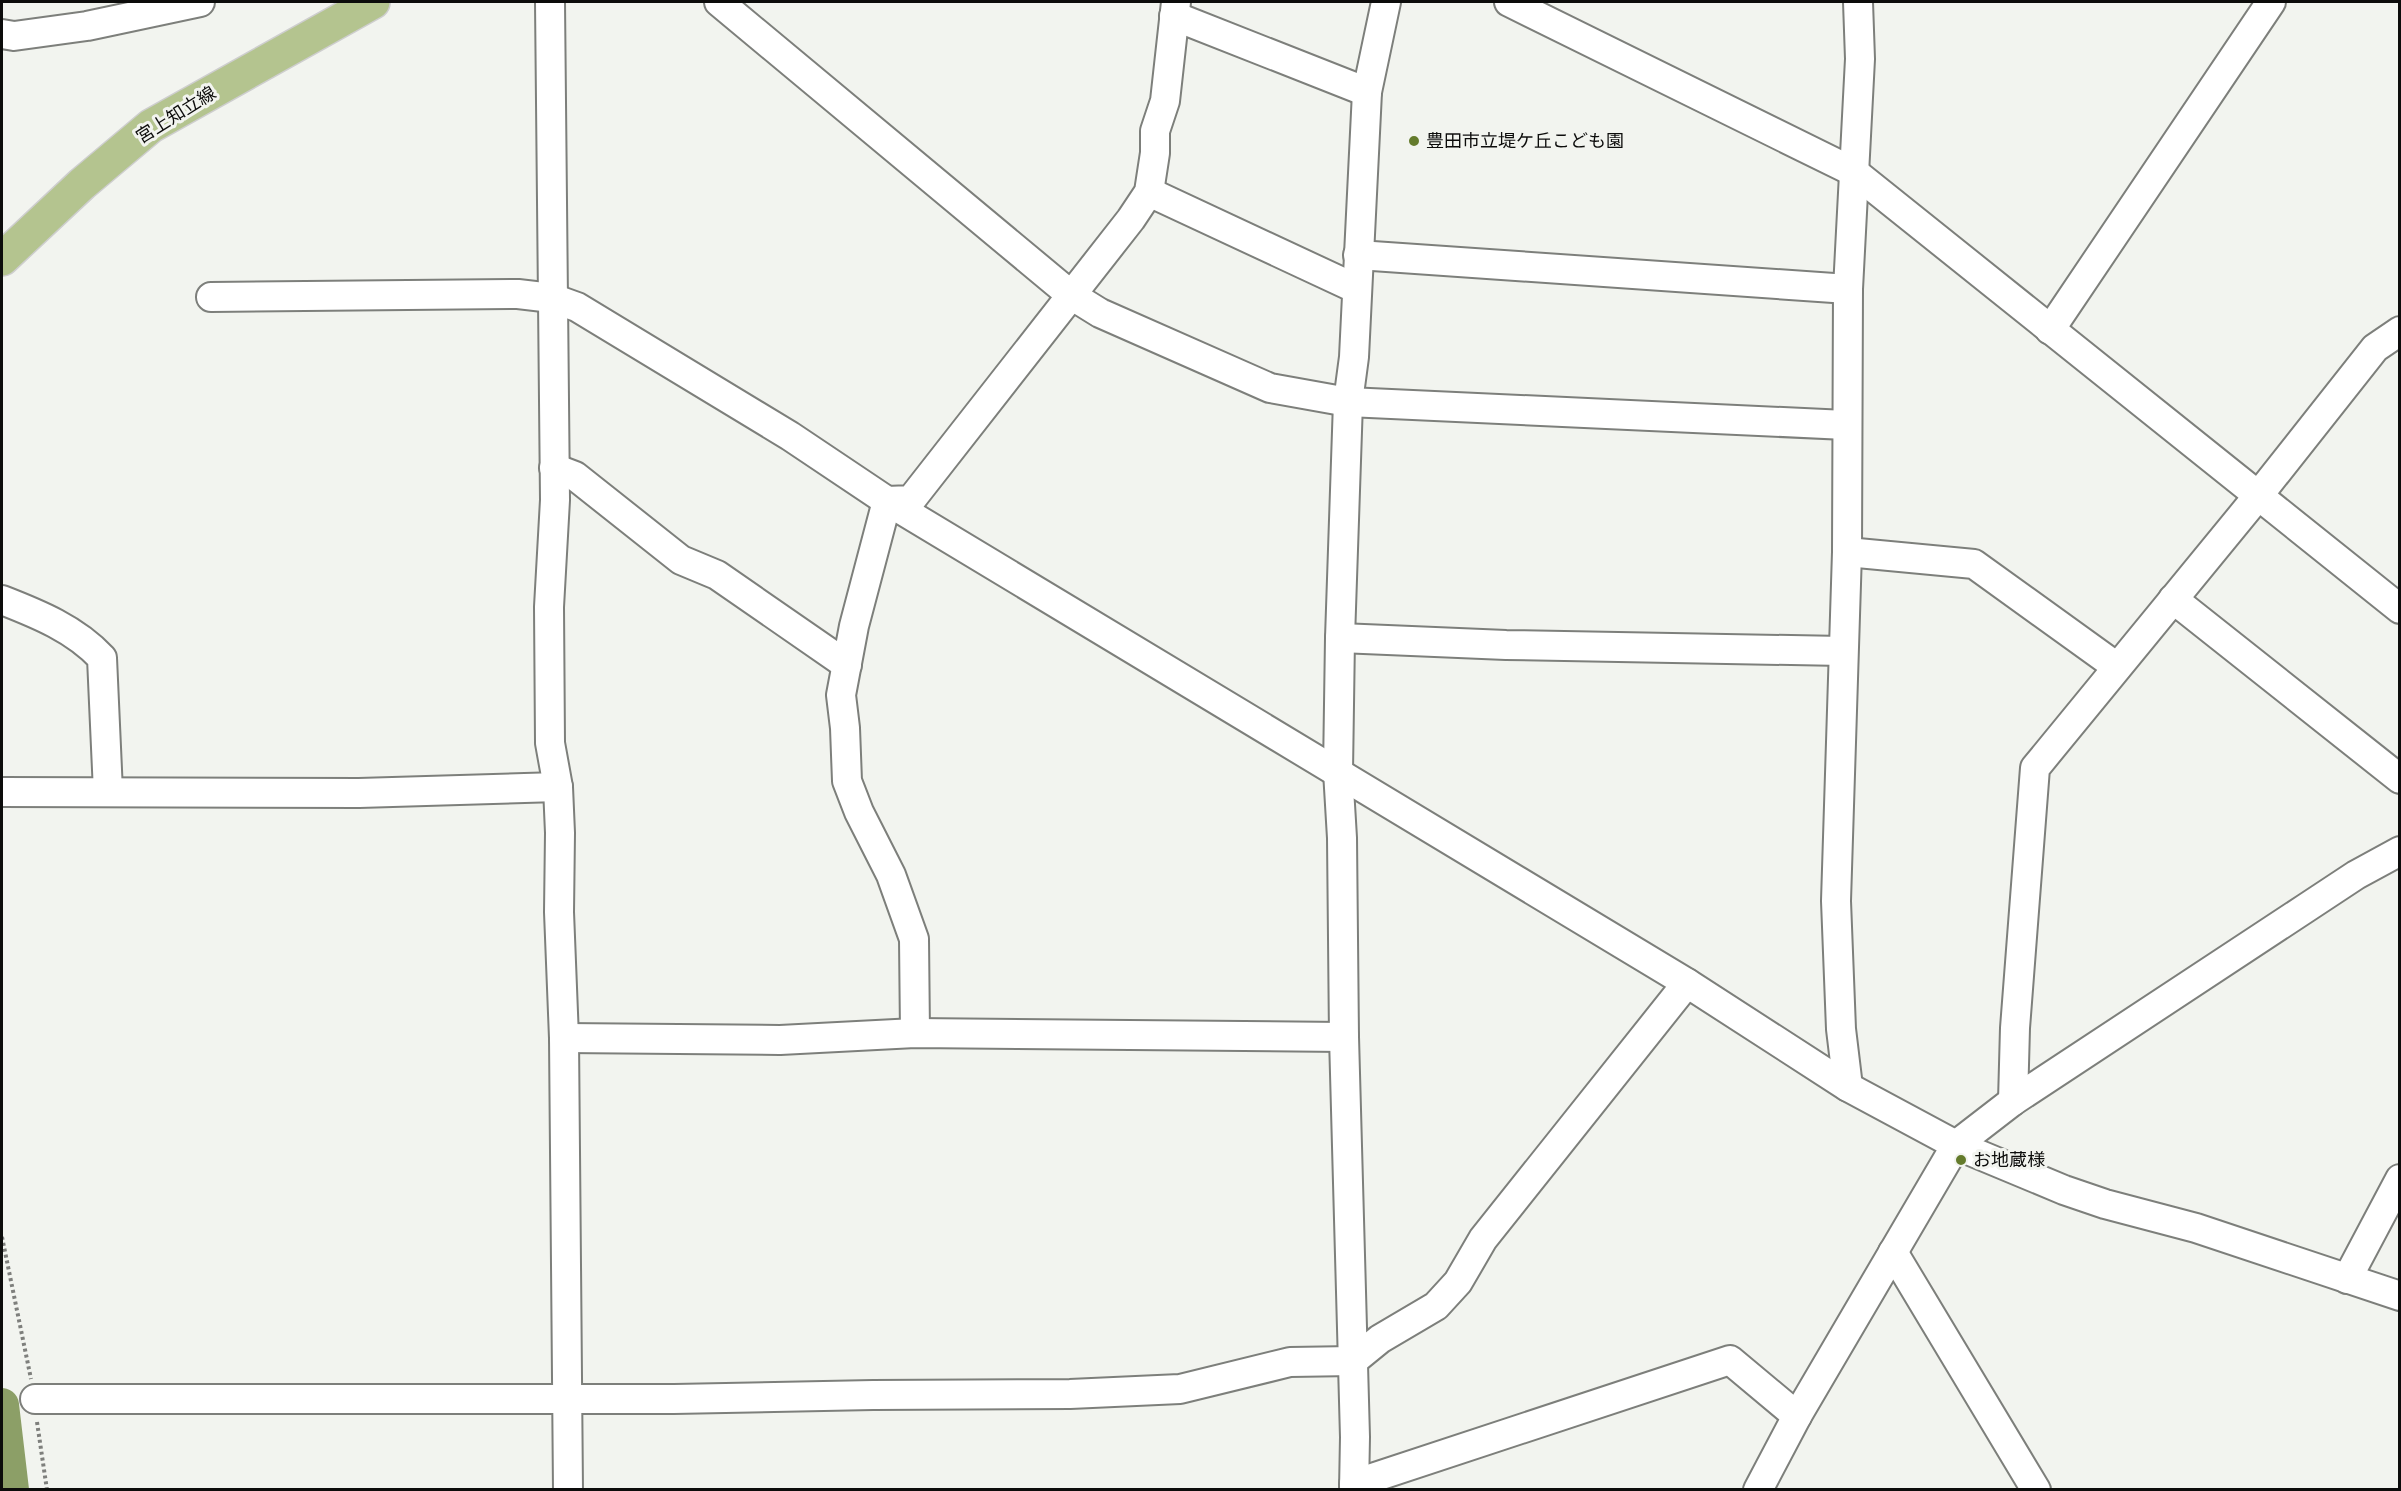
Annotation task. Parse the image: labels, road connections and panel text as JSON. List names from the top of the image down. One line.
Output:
{"streets":{"main road":["宮上知立線"]},"places":["豊田市立堤ケ丘こども園","お地蔵様"]}
